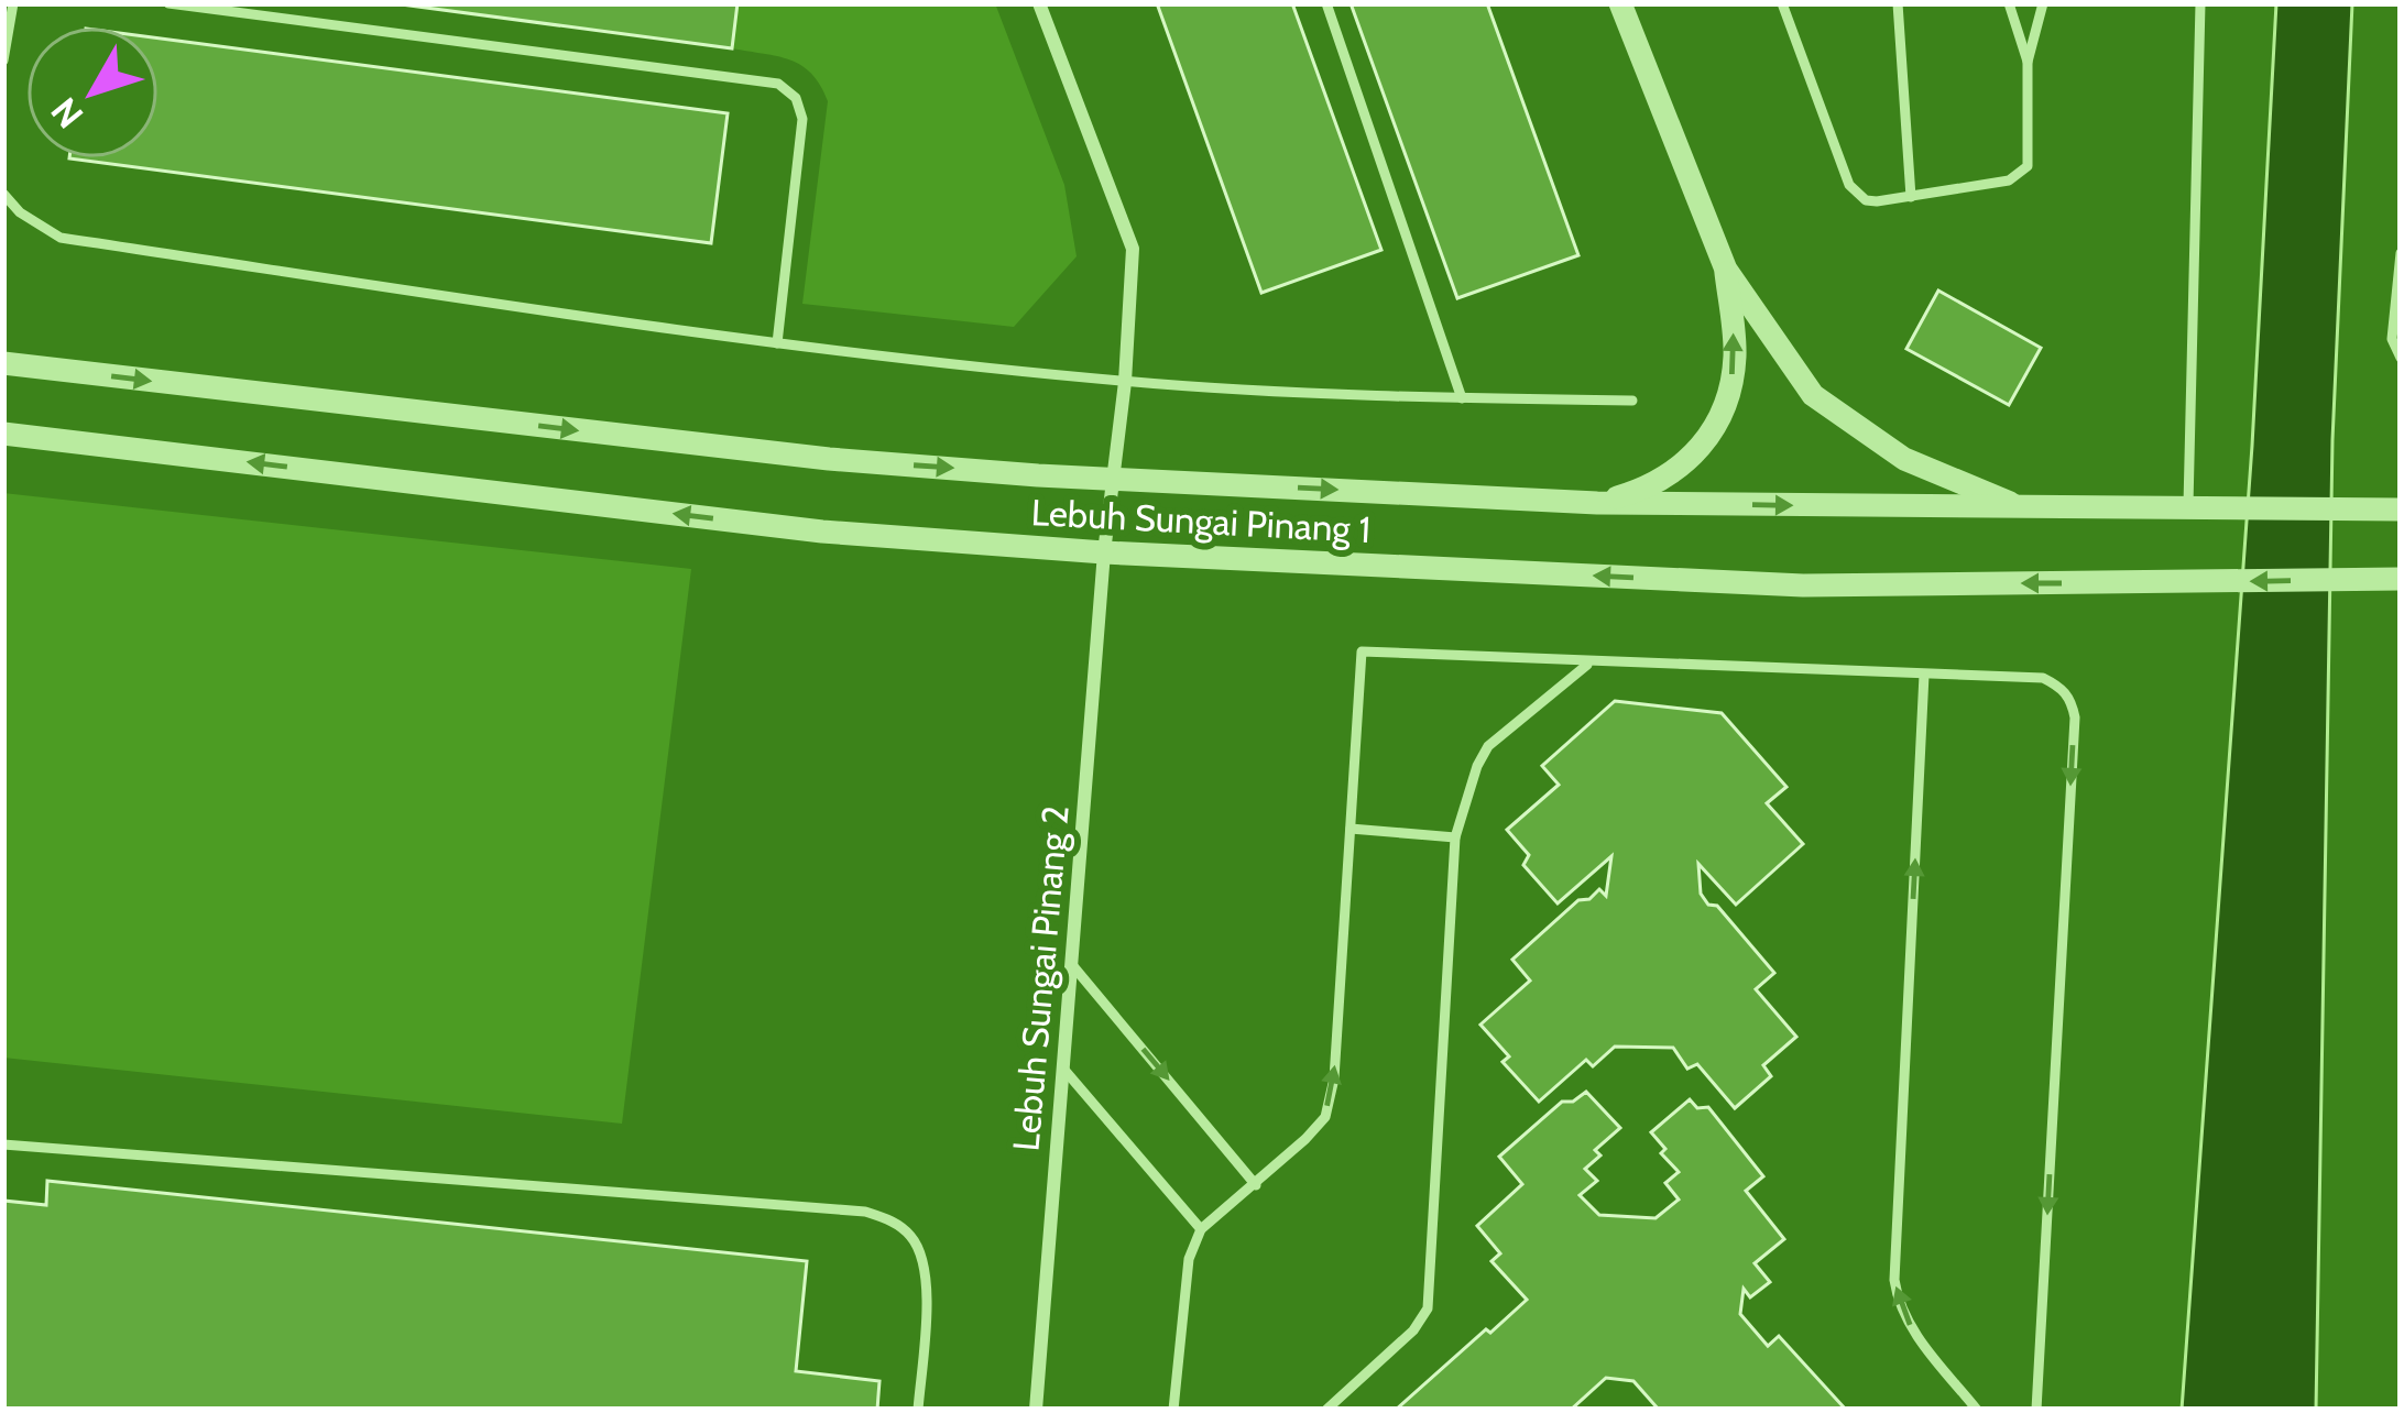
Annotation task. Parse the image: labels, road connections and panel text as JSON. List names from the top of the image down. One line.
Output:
{"streets":{"street":["Lebuh Sungai Pinang 1","Lebuh Sungai Pinang 2"]},"crossings":[["Lebuh Sungai Pinang 1","Lebuh Sungai Pinang 2"]],"north":"bottom left"}
